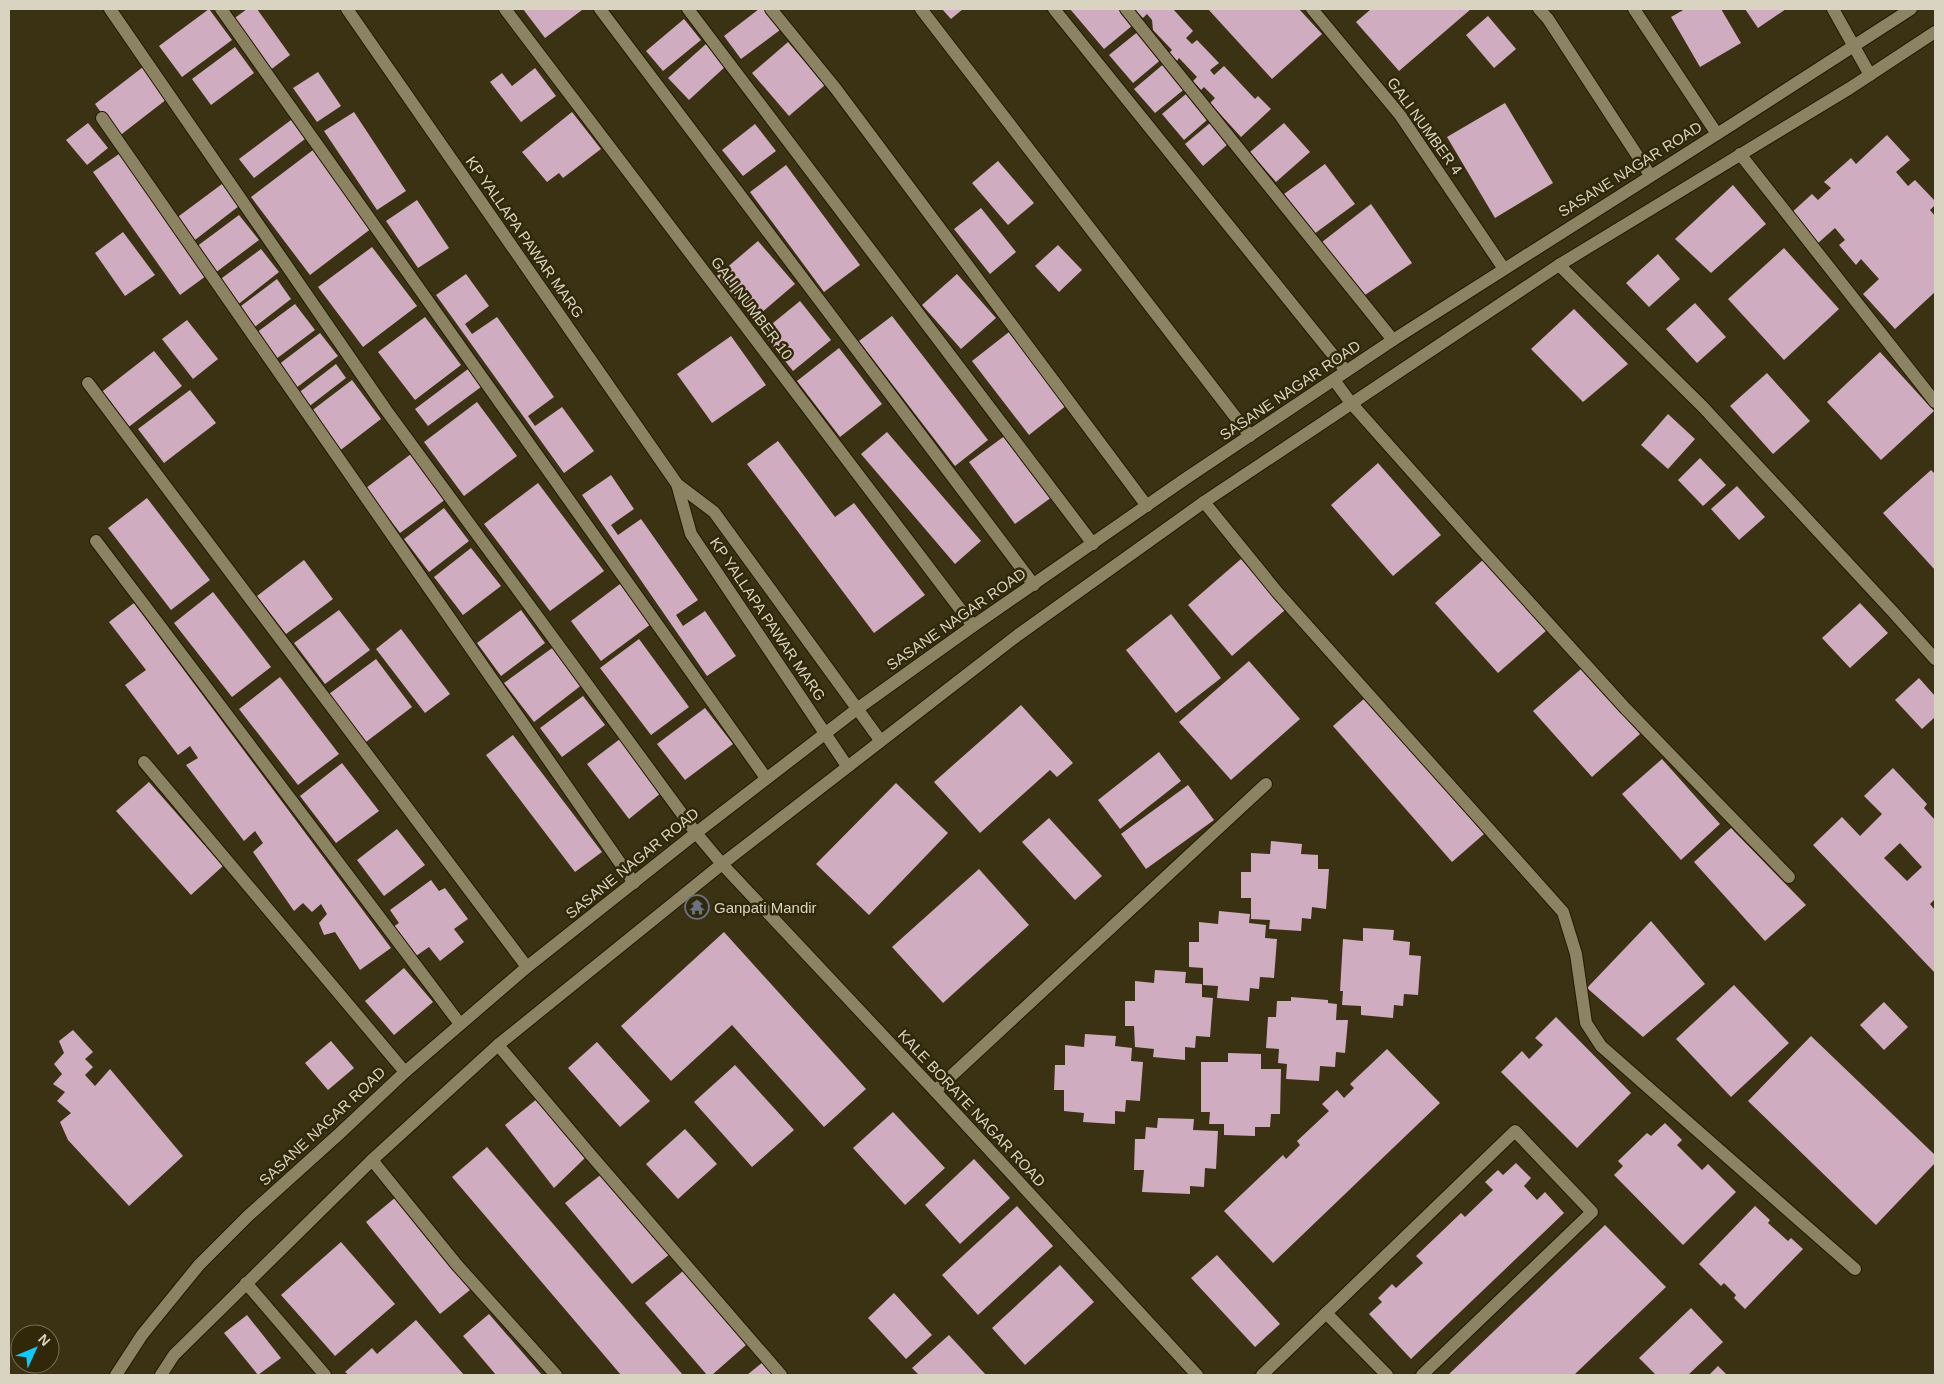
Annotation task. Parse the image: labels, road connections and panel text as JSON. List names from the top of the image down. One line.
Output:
{"streets":{"street":["GALI NUMBER 4","SASANE NAGAR ROAD","KP YALLAPA PAWAR MARG","GALI NUMBER 10","KALE BORATE NAGAR ROAD"]},"crossings":[["GALI NUMBER 4","SASANE NAGAR ROAD"],["SASANE NAGAR ROAD","KP YALLAPA PAWAR MARG"],["SASANE NAGAR ROAD","GALI NUMBER 10"],["SASANE NAGAR ROAD","KALE BORATE NAGAR ROAD"]],"places":{"temple":["Ganpati Mandir"]},"north":"top right"}
